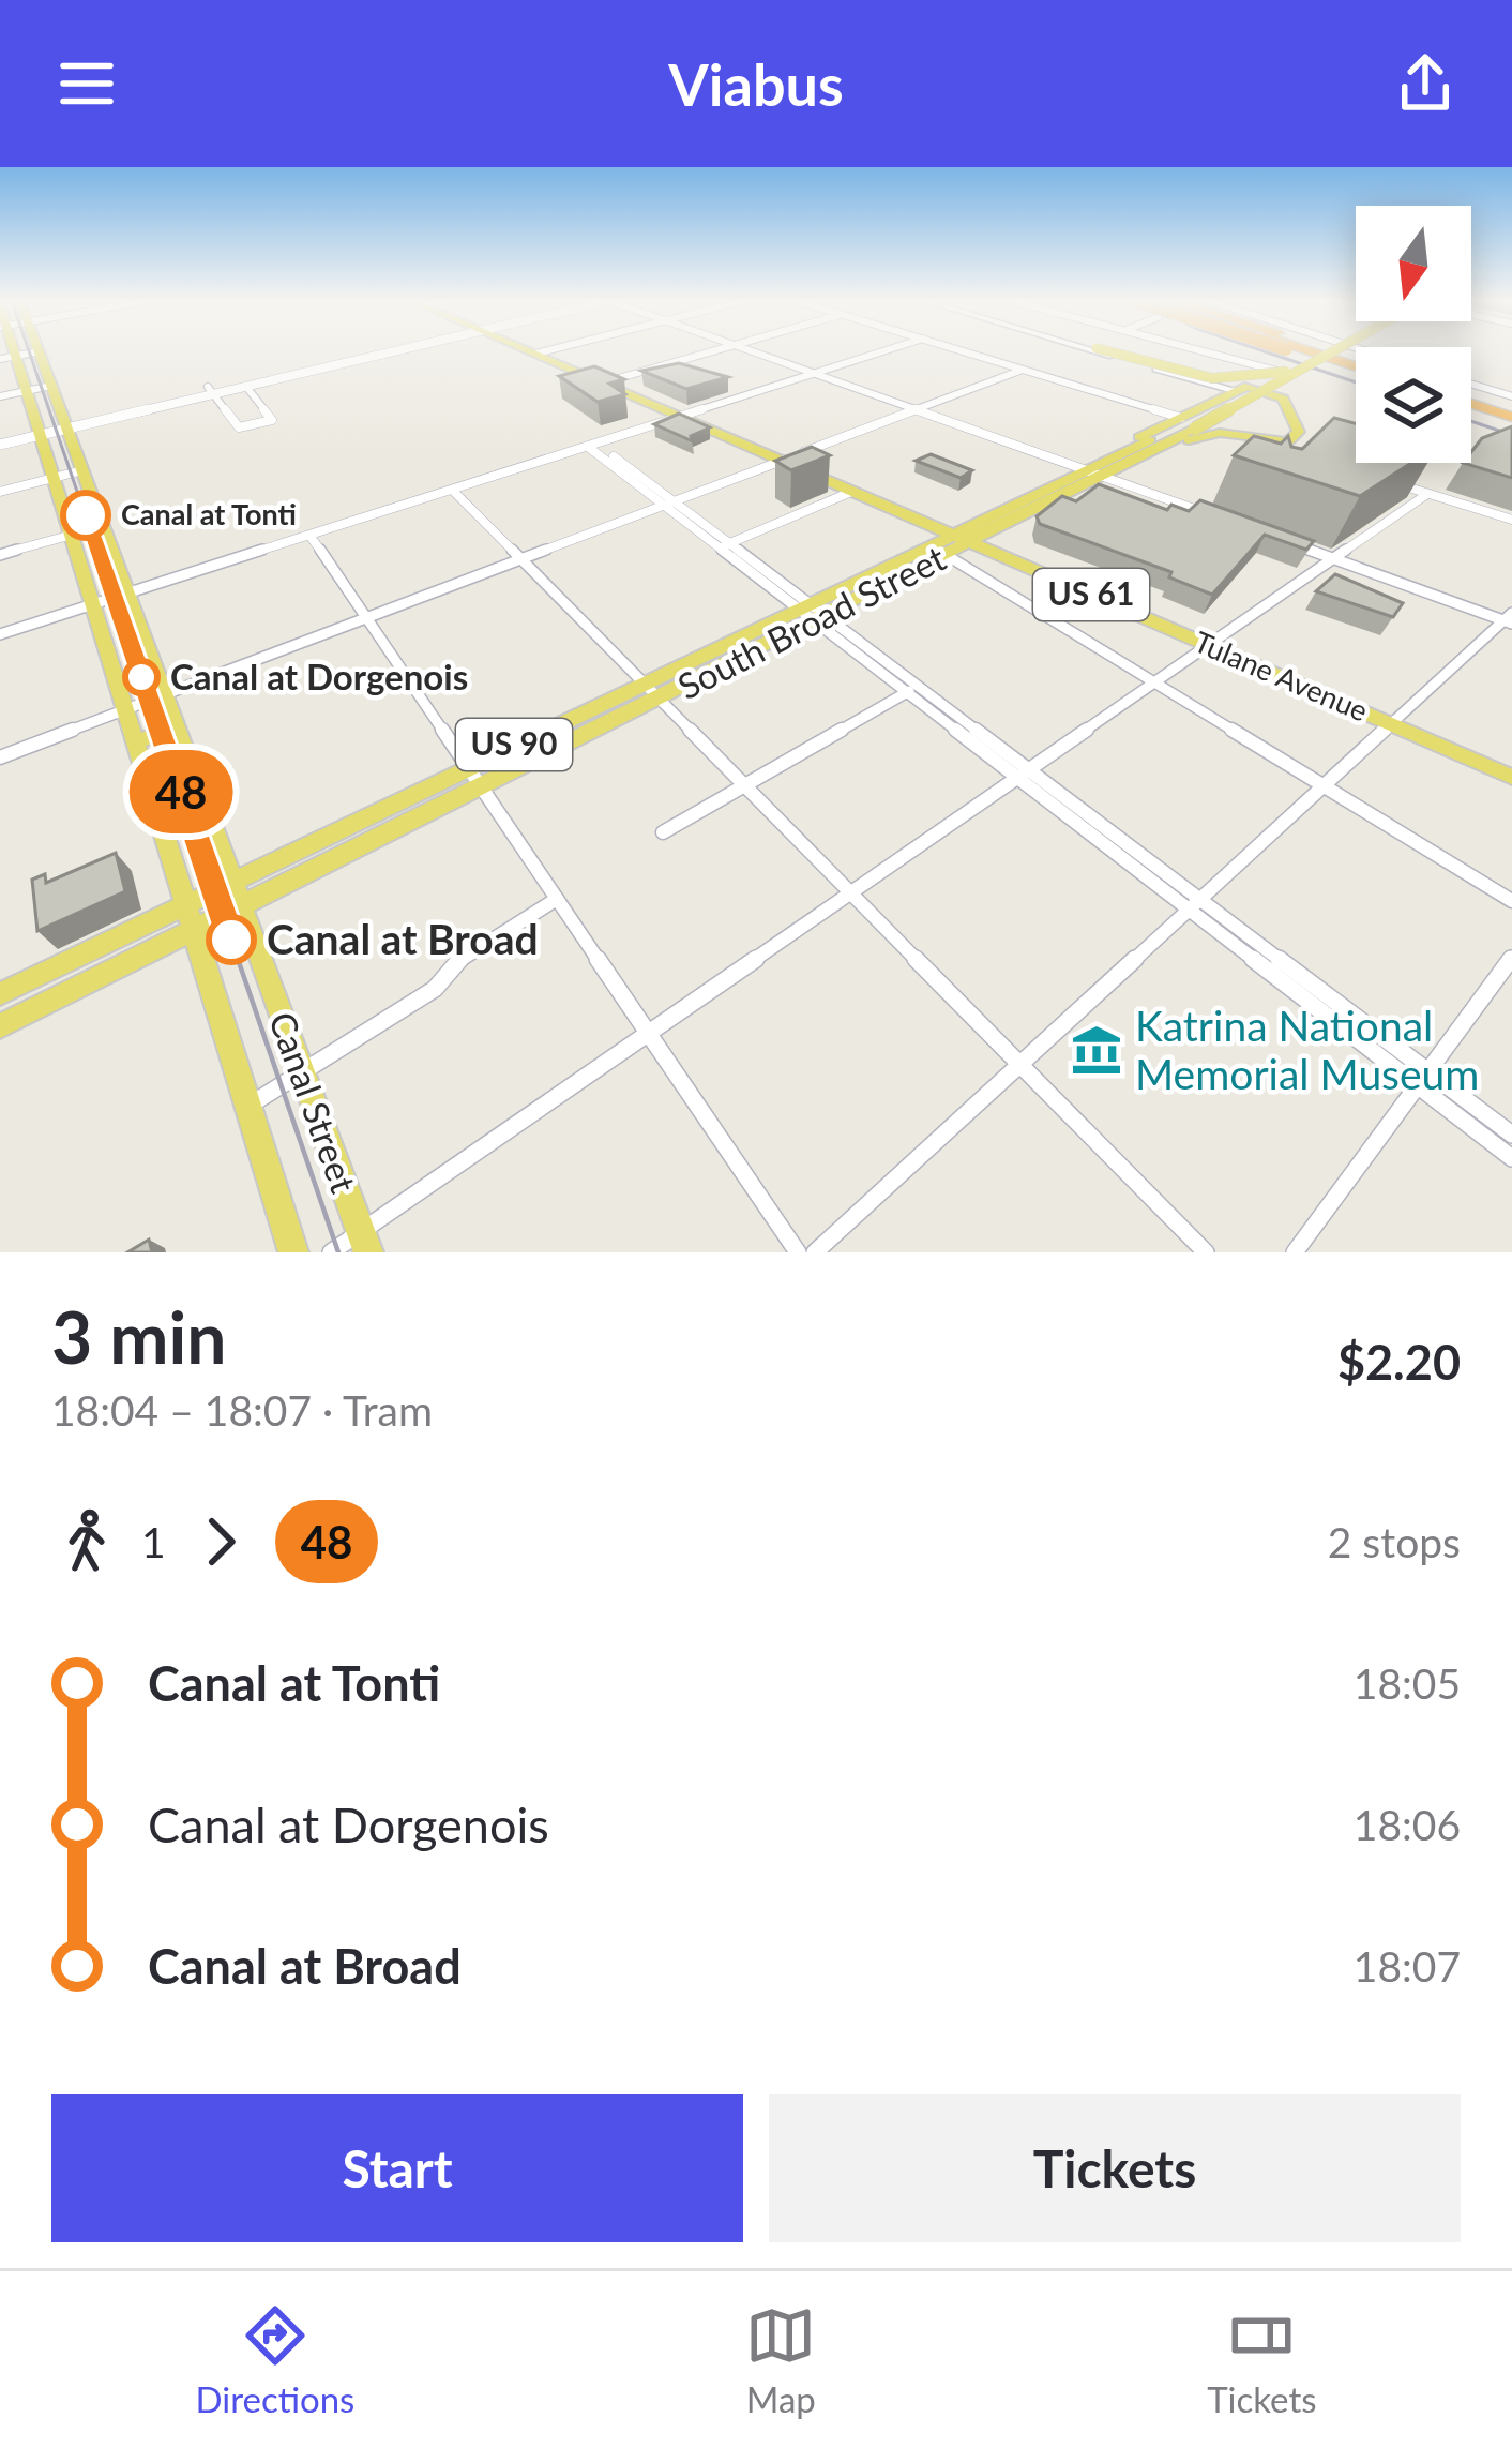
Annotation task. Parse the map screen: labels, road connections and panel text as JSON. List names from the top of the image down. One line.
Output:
{"streets":{"main road":["US 61","South Broad Street","Tulane Avenue","US 90","Canal Street"]},"crossings":[["South Broad Street","Tulane Avenue"],["South Broad Street","US 90"],["South Broad Street","Canal Street"],["US 90","Canal Street"]],"places":{"other":["Canal at Tonti","Canal at Dorgenois","Canal at Broad"],"museum":["Katrina National Memorial Museum"]},"lines":["tram line 48"],"north":"bottom","page":{"header":"Viabus","on_map":"48","heading":["3 min","18:04 – 18:07 · Tram","$2.20"],"legs":["1","48","2 stops"],"list":[{"name":"Canal at Tonti","value":"18:05"},{"name":"Canal at Dorgenois","value":"18:06"},{"name":"Canal at Broad","value":"18:07"}],"buttons":["Start","Tickets"],"tabs":["Directions","Map","Tickets"]}}
